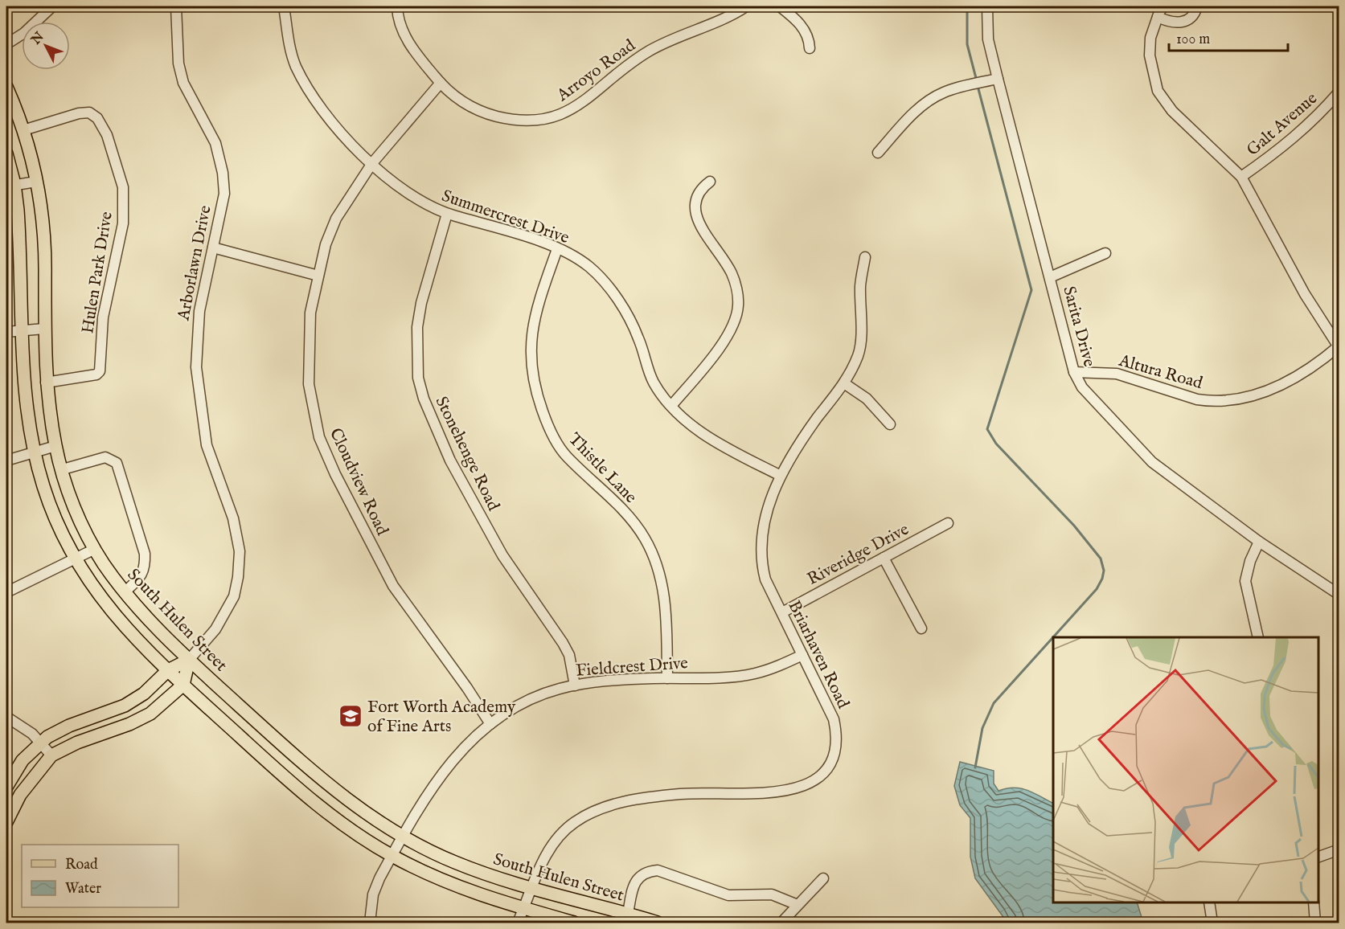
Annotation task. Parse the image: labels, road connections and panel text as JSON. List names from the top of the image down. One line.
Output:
{"streets":{"main road":["Arborlawn Drive","South Hulen Street"],"street":["Arroyo Road","Galt Avenue","Summercrest Drive","Hulen Park Drive","Sarita Drive","Altura Road","Stonehenge Road","Thistle Lane","Cloudview Road","Riveridge Drive","Briarhaven Road","Fieldcrest Drive"]},"crossings":[["Arroyo Road","Cloudview Road"],["Summercrest Drive","Stonehenge Road"],["Summercrest Drive","Thistle Lane"],["Summercrest Drive","Cloudview Road"],["Summercrest Drive","Briarhaven Road"],["Arborlawn Drive","South Hulen Street"],["Hulen Park Drive","South Hulen Street"],["Sarita Drive","Altura Road"],["Stonehenge Road","Fieldcrest Drive"],["Thistle Lane","Fieldcrest Drive"],["Cloudview Road","Fieldcrest Drive"],["Riveridge Drive","Briarhaven Road"],["South Hulen Street","Briarhaven Road"],["South Hulen Street","Fieldcrest Drive"],["Briarhaven Road","Fieldcrest Drive"]],"places":{"school or university":["Fort Worth Academy of Fine Arts"]},"legend":["Road","Water"],"scale_bar":"100 m","north":"top left"}
